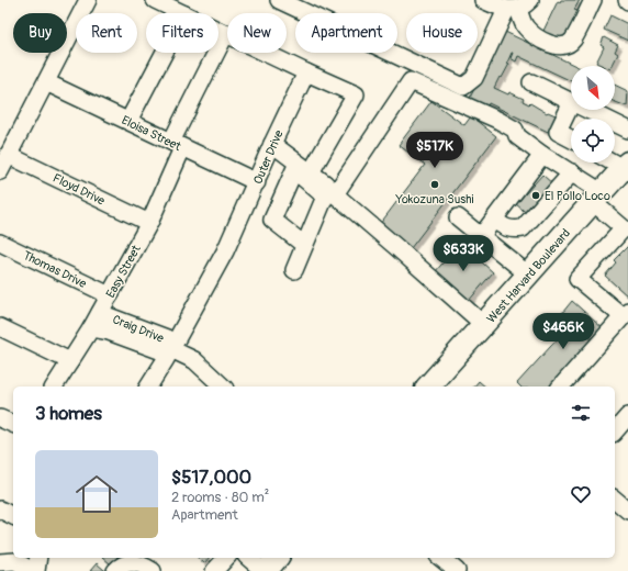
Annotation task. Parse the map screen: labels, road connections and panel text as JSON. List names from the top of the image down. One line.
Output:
{"streets":{"main road":["West Harvard Boulevard"],"street":["Eloisa Street","Outer Drive","Floyd Drive","Thomas Drive","Easy Street","Craig Drive"]},"crossings":[["Eloisa Street","Outer Drive"],["Eloisa Street","Easy Street"],["Outer Drive","Craig Drive"],["Floyd Drive","Easy Street"],["Thomas Drive","Easy Street"],["Easy Street","Craig Drive"]],"places":["Yokozuna Sushi","El Pollo Loco"],"north":"bottom right","page":{"chip":["Buy","Rent","Filters","New","Apartment","House"],"price":["$517K","$633K","$466K"],"heading":"3 homes","list":[{"name":"$517,000","note":"2 rooms · 80 m² · Apartment"}]}}
